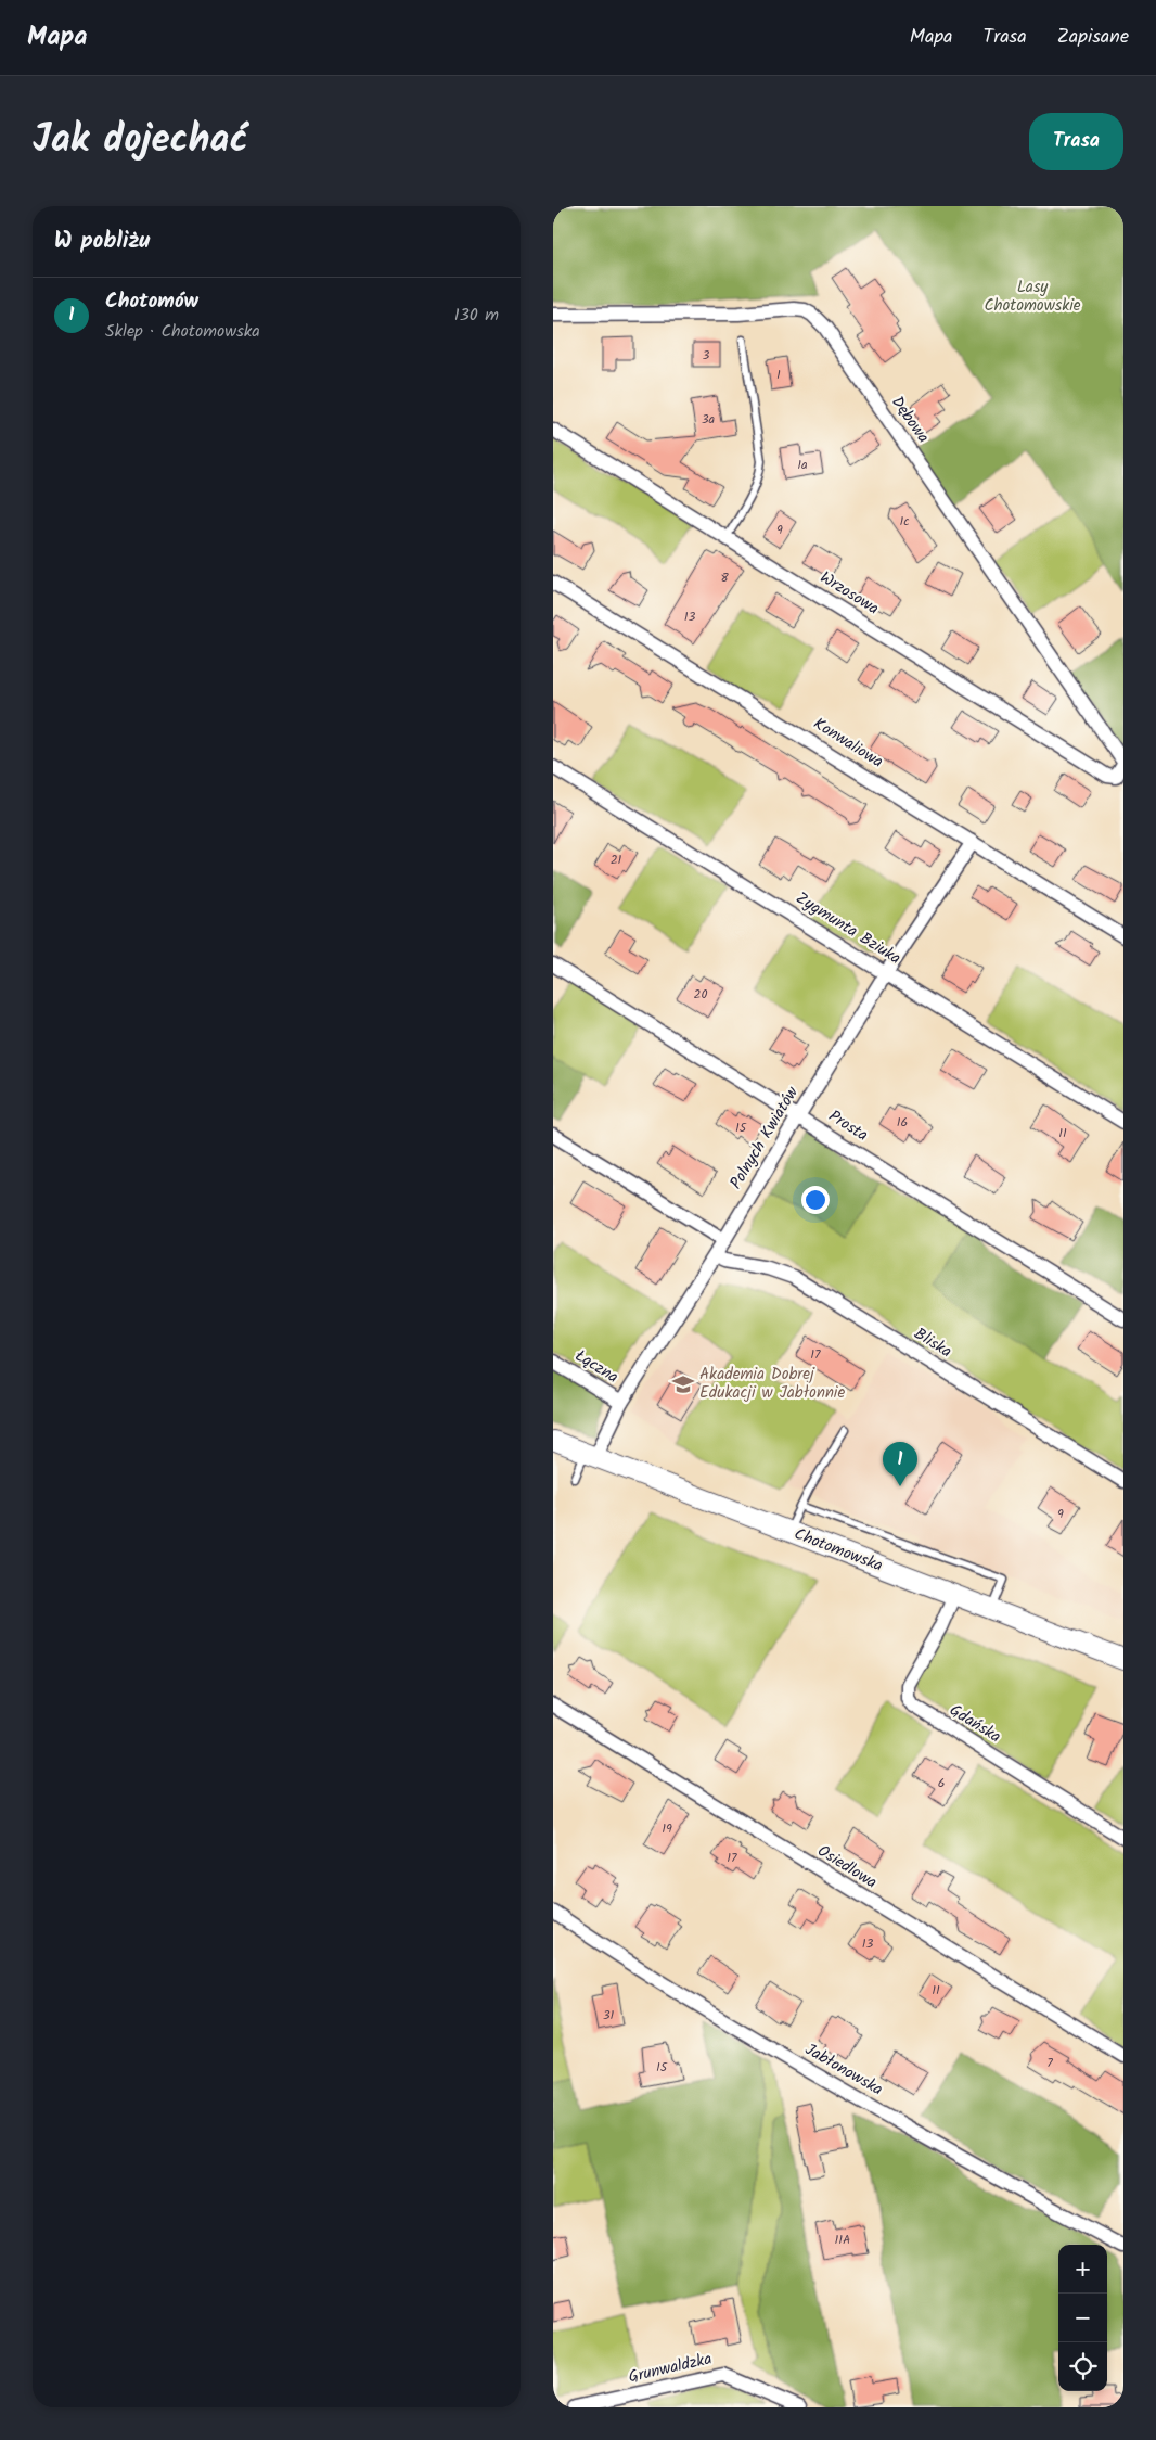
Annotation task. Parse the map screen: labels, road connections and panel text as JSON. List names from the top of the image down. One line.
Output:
{"streets":{"street":["Dębowa","Wrzosowa","Konwaliowa","Zygmunta Bziuka","Prosta","Polnych Kwiatów","Bliska","Łączna","Chotomowska","Gdańska","Osiedlowa","Jabłonowska","Grunwaldzka"]},"crossings":[["Dębowa","Wrzosowa"],["Konwaliowa","Polnych Kwiatów"],["Zygmunta Bziuka","Polnych Kwiatów"],["Prosta","Polnych Kwiatów"],["Polnych Kwiatów","Bliska"],["Polnych Kwiatów","Łączna"],["Polnych Kwiatów","Chotomowska"],["Chotomowska","Gdańska"]],"parks":["Lasy Chotomowskie"],"places":{"school or university":["Akademia Dobrej Edukacji w Jabłonnie"]},"house_numbers":["3","1","3a","1a","1c","9","8","13","21","20","16","15","11","17","9","6","19","17","13","11","31","7","15","11A"],"page":{"header":"Mapa","nav":["Mapa","Trasa","Zapisane"],"title":"Jak dojechać","buttons":"Trasa","heading":"W pobliżu","list":[{"mark":"1","name":"Chotomów","note":"Sklep · Chotomowska","value":"130 m"}],"pins":"1","map_buttons":["+","−"]}}
